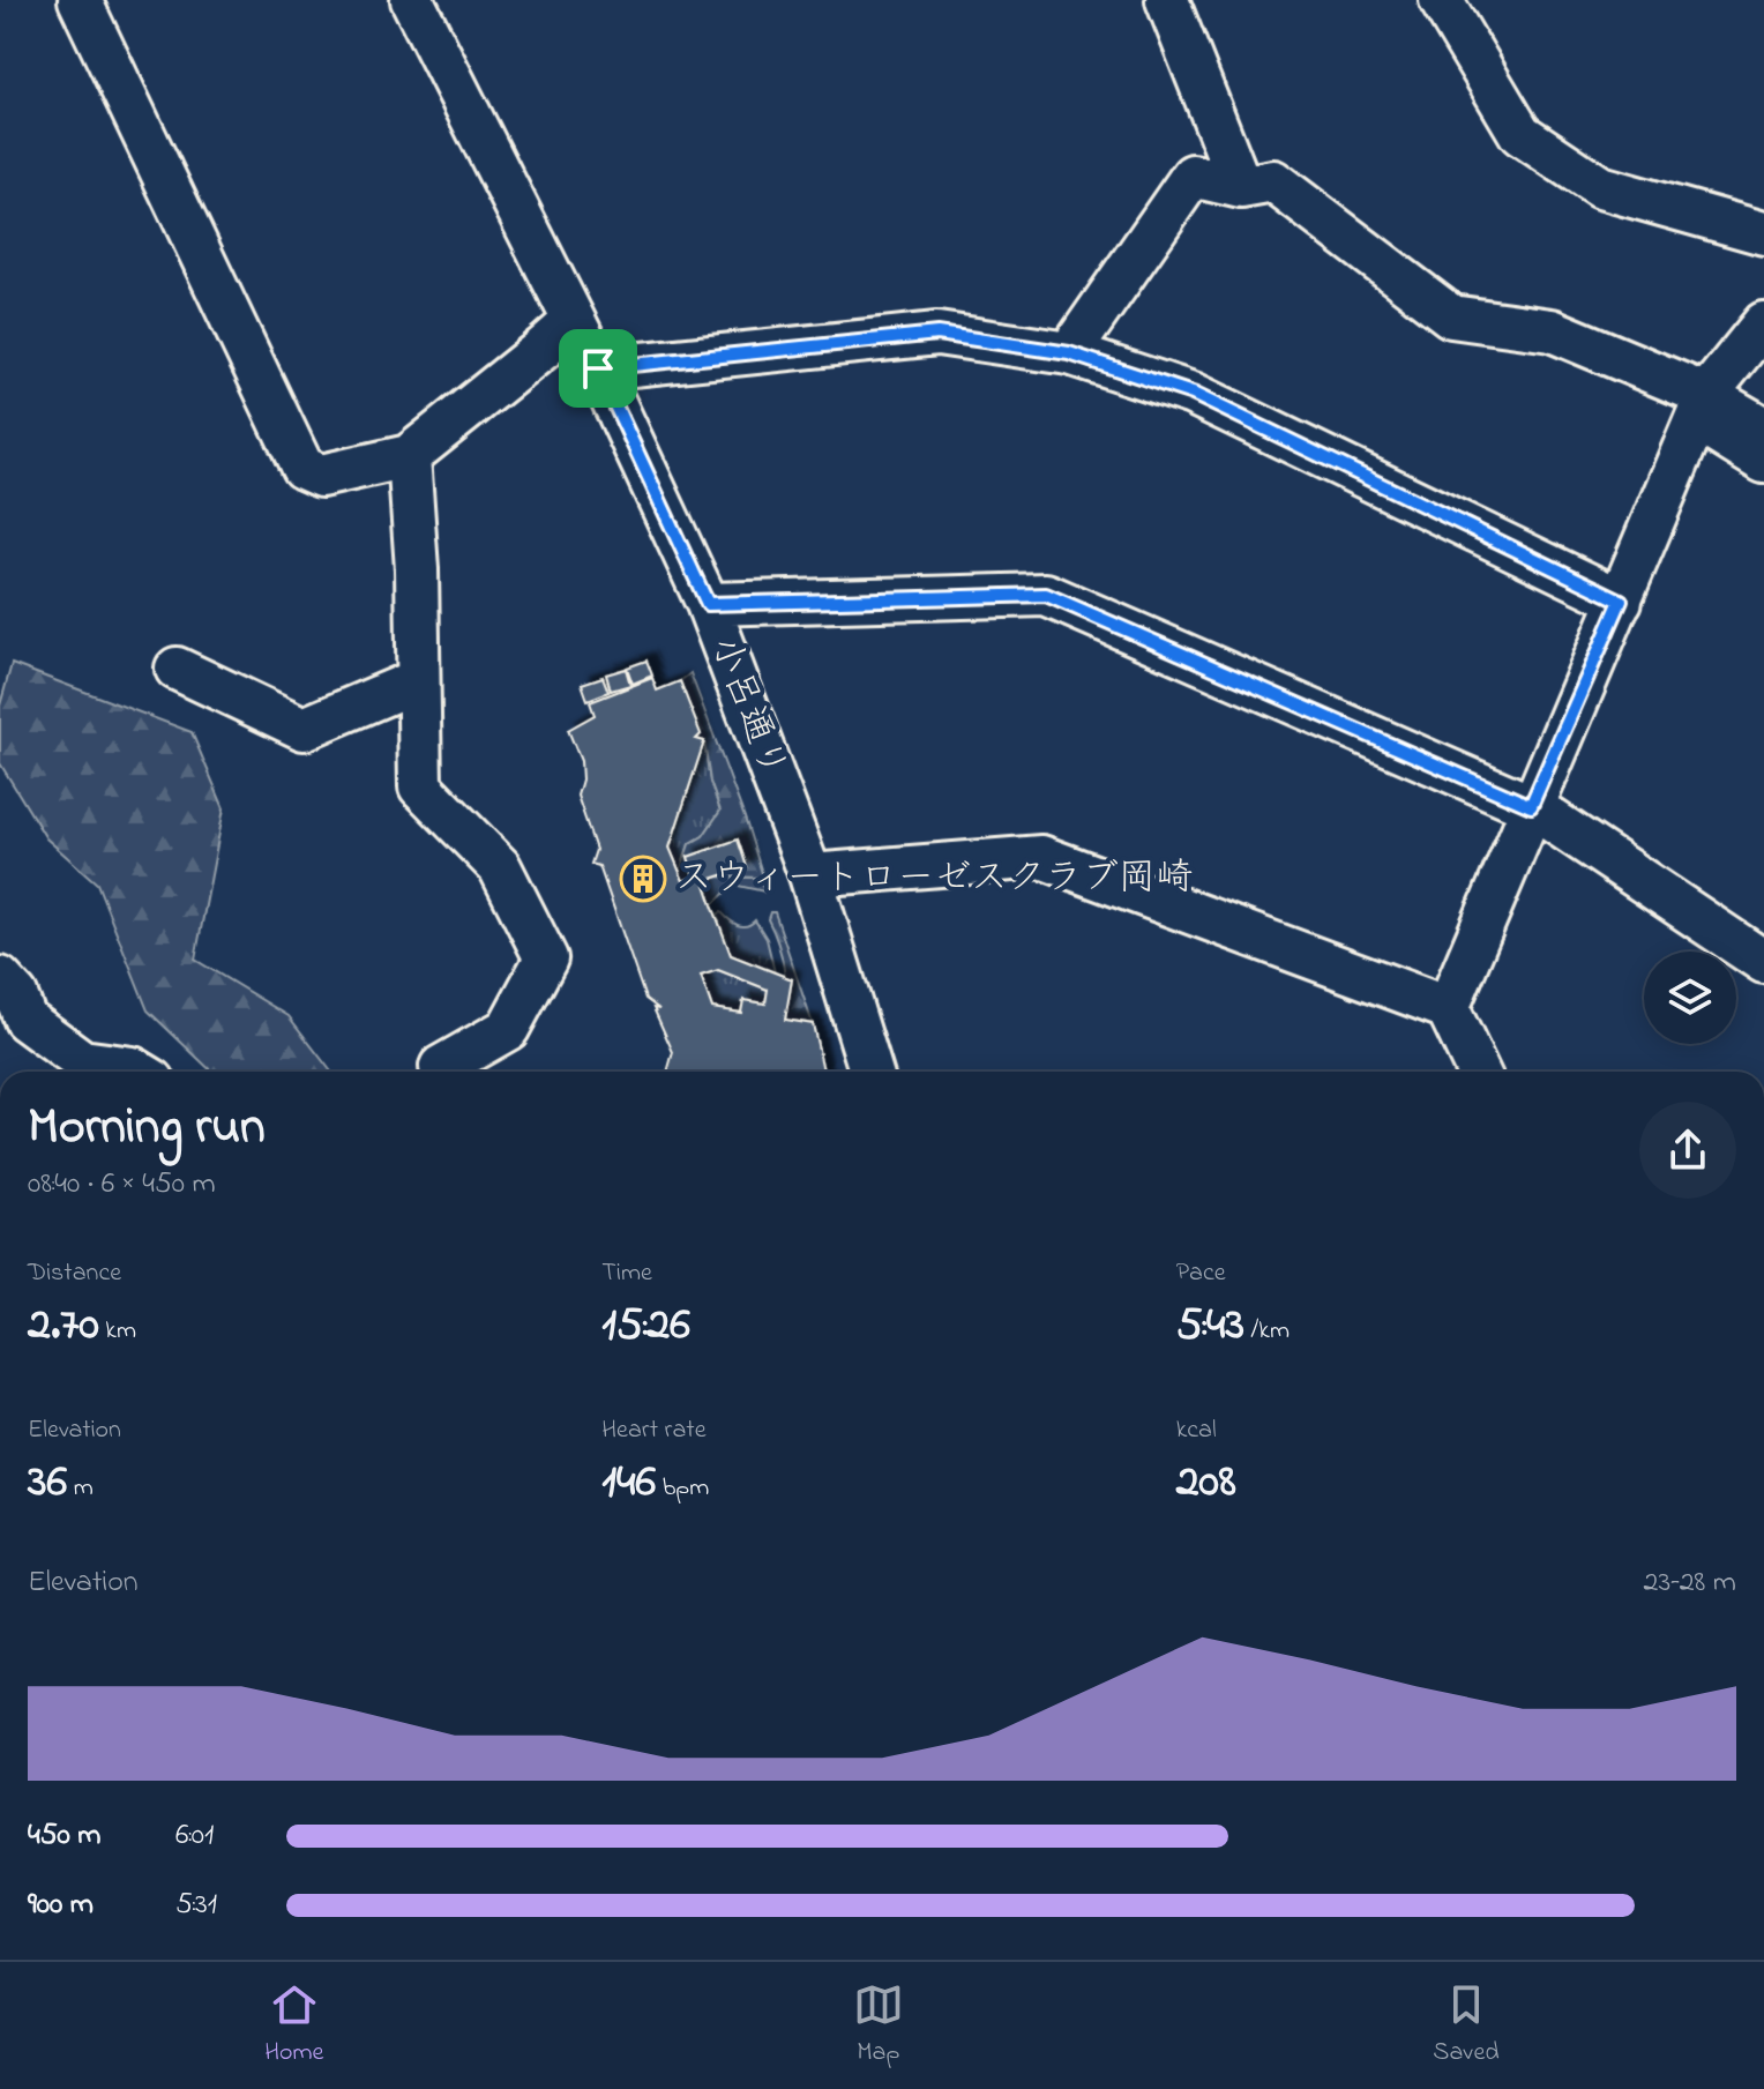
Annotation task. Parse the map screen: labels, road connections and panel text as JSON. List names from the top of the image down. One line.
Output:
{"streets":{"street":["小呂通り"]},"places":{"building":["スウィートローゼスクラブ岡崎"]},"page":{"heading":["Morning run","08:40 · 6 × 450 m"],"stats":[["Distance","2.70 km"],["Time","15:26"],["Pace","5:43 /km"],["Elevation","36 m"],["Heart rate","146 bpm"],["kcal","208"]],"chart":["Elevation","23–28 m"],"list":[{"name":"450 m","note":"6:01"},{"name":"900 m","note":"5:31"}],"tabs":["Home","Map","Saved"]}}
